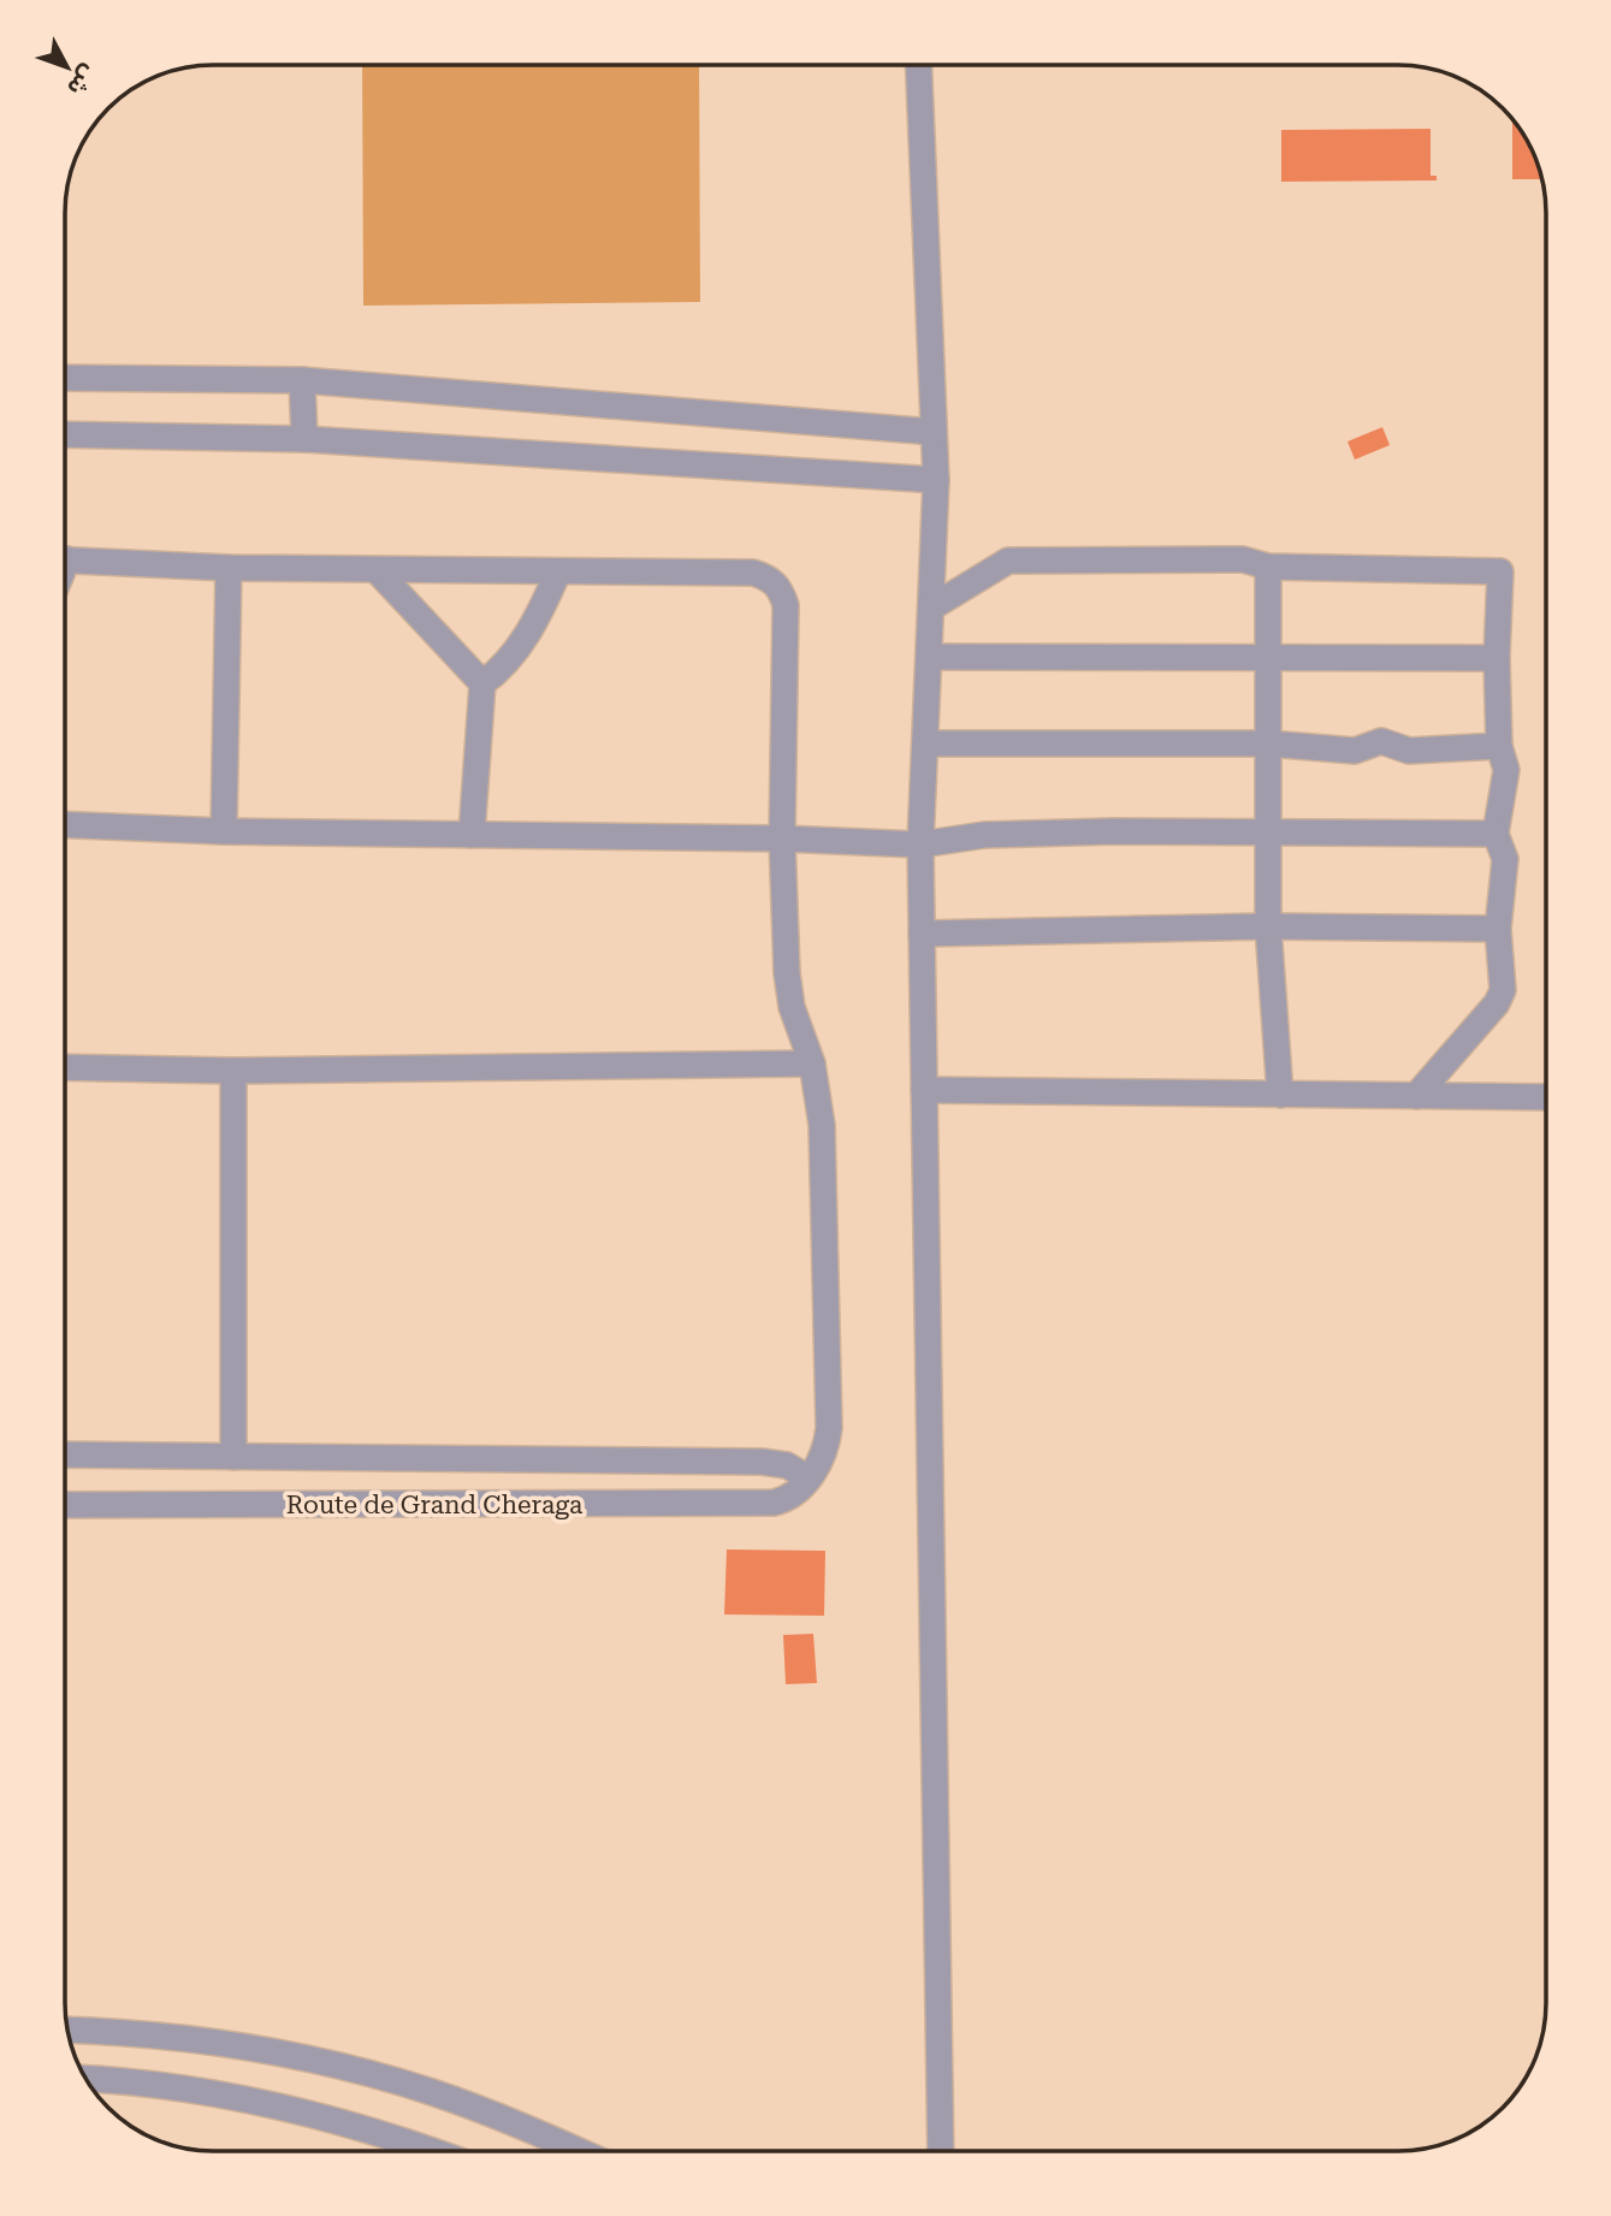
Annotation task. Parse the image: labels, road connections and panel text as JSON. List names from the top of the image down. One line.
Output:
{"streets":{"street":["Route de Grand Cheraga"]},"north":"bottom right"}
